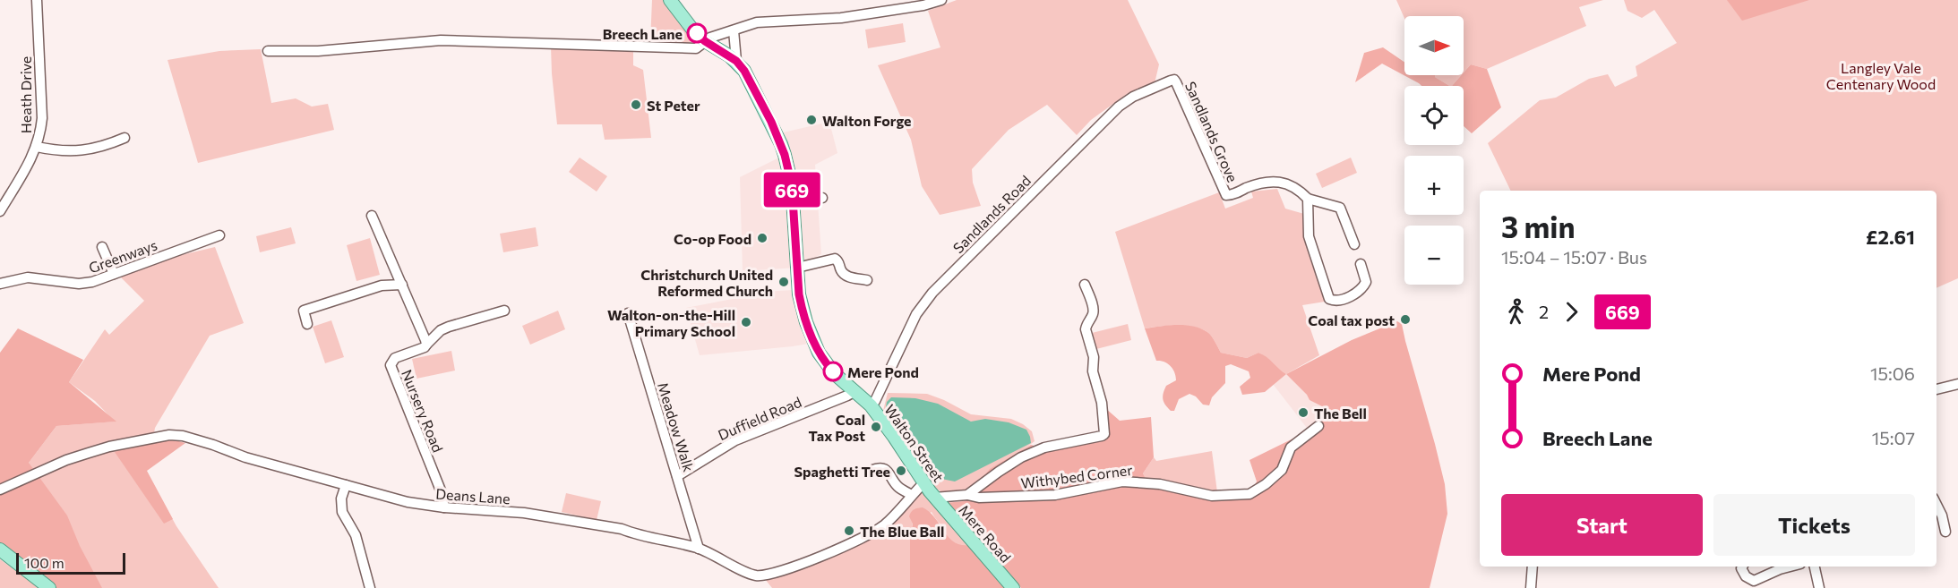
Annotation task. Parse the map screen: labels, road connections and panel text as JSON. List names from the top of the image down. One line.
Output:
{"streets":{"main road":["Walton Street","Mere Road"],"street":["Heath Drive","Sandlands Grove","Sandlands Road","Greenways","Nursery Road","Duffield Road","Meadow Walk","Withybed Corner","Deans Lane"]},"crossings":[["Sandlands Grove","Sandlands Road"],["Sandlands Road","Walton Street"],["Nursery Road","Deans Lane"],["Duffield Road","Meadow Walk"],["Duffield Road","Walton Street"],["Meadow Walk","Deans Lane"],["Walton Street","Withybed Corner"],["Walton Street","Deans Lane"],["Walton Street","Mere Road"],["Withybed Corner","Mere Road"]],"parks":["Langley Vale Centenary Wood"],"places":["Breech Lane","St Peter","Walton Forge","Co-op Food","Christchurch United Reformed Church","Coal tax post","Walton-on-the-Hill Primary School","Mere Pond","The Bell","Coal Tax Post","Spaghetti Tree","The Blue Ball"],"lines":["bus line 669"],"scale_bar":"100 m","north":"right","page":{"on_map":"669","map_buttons":["+","−"],"heading":["3 min","15:04 – 15:07 · Bus","£2.61"],"legs":["2","669"],"list":[{"name":"Mere Pond","value":"15:06"},{"name":"Breech Lane","value":"15:07"}],"buttons":["Start","Tickets"],"scale":"100 m"}}
